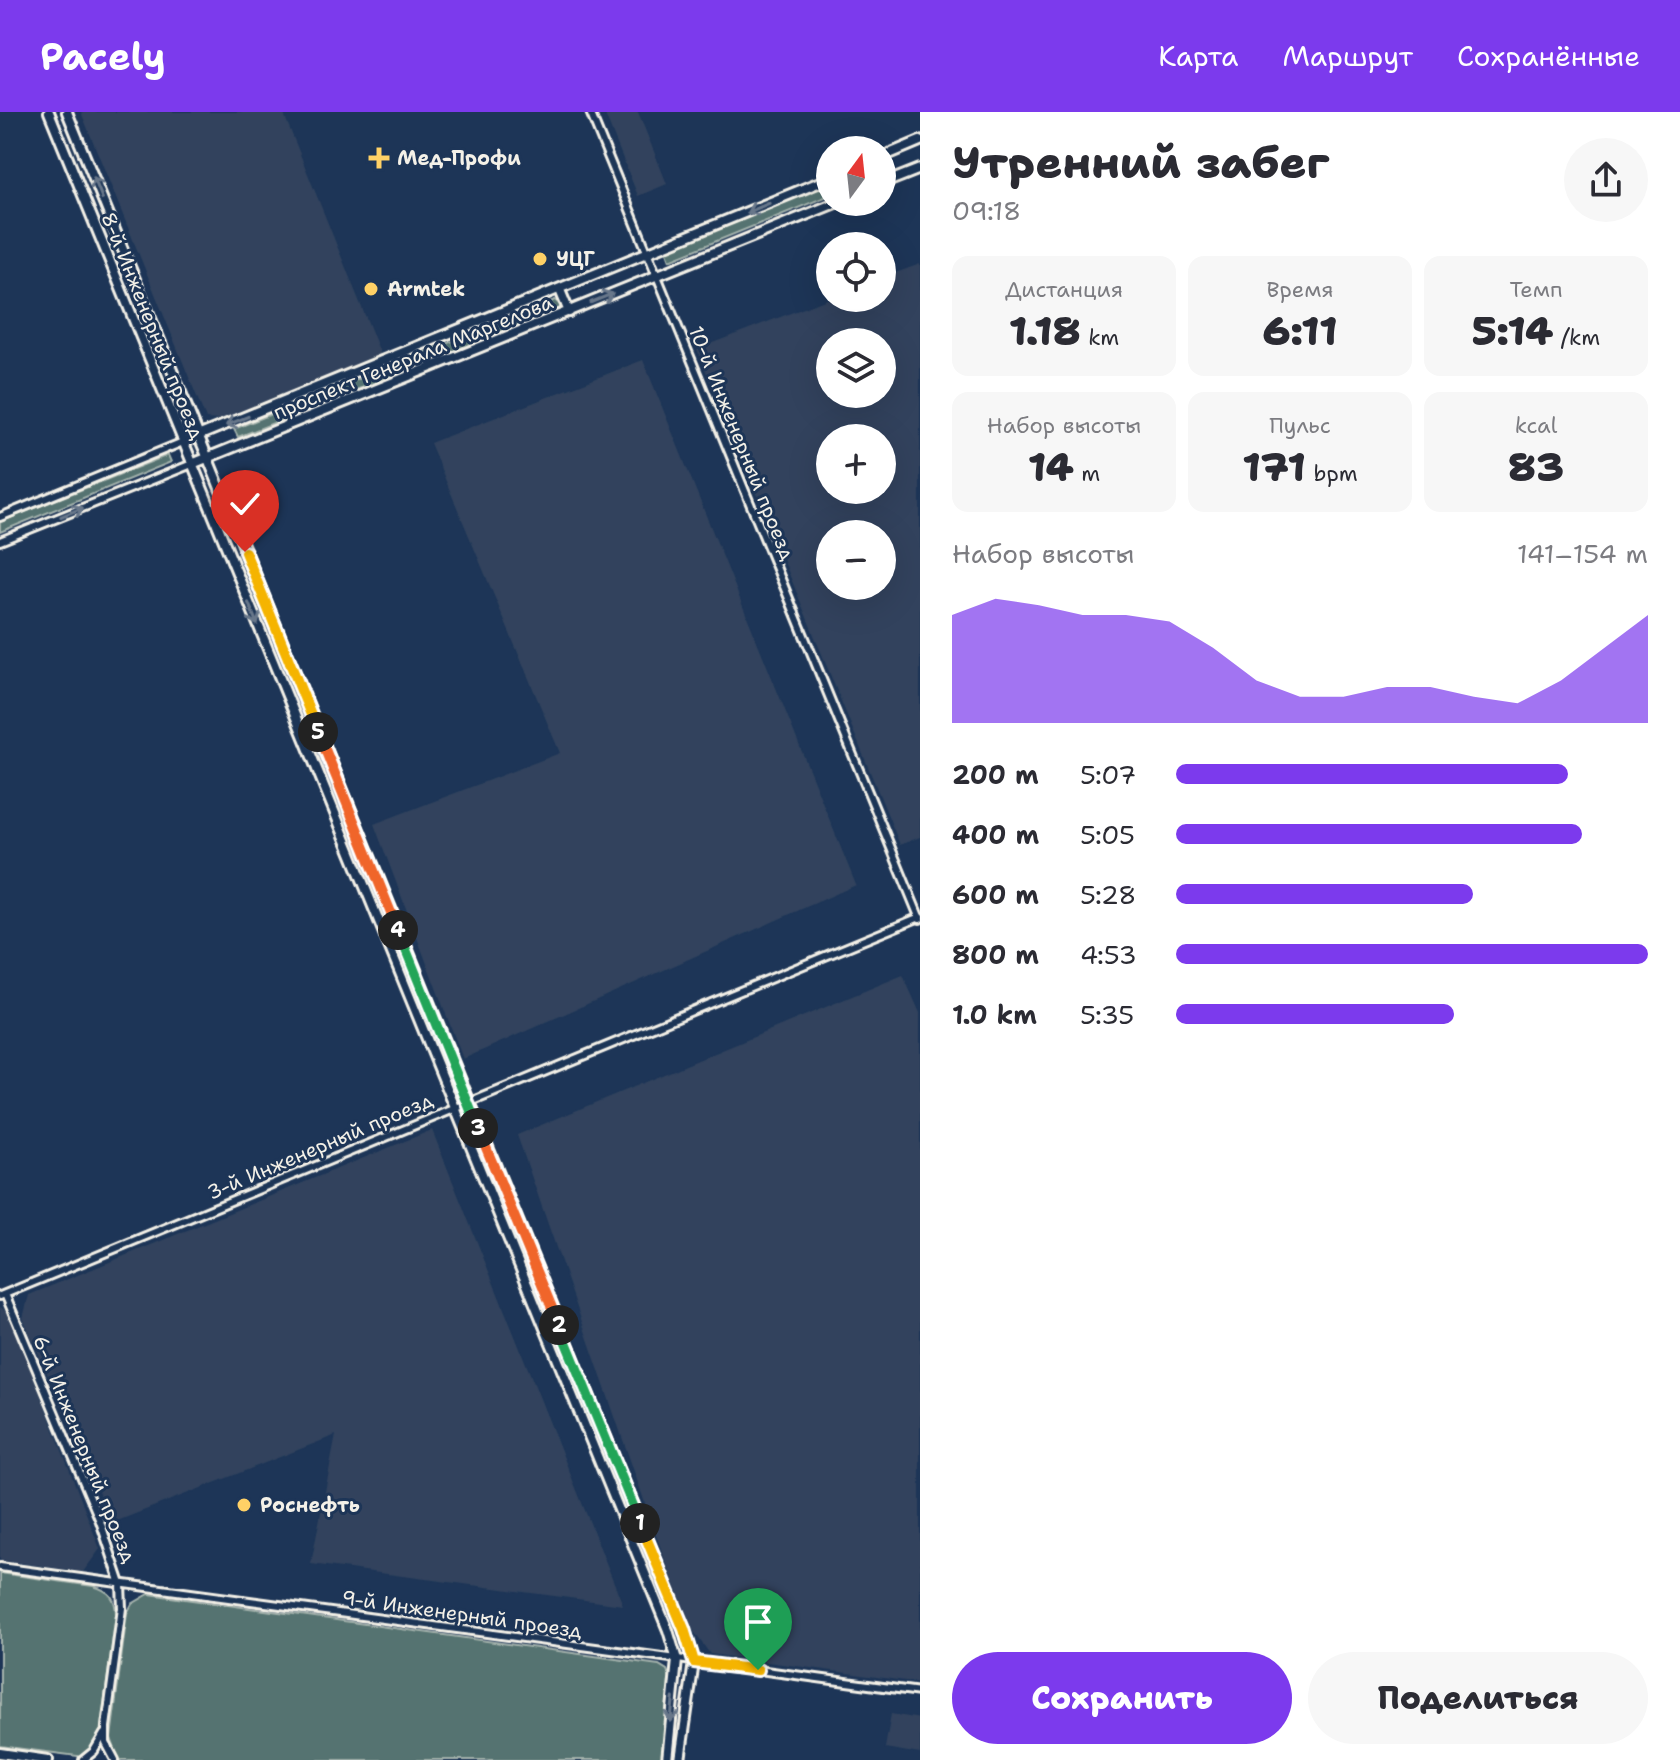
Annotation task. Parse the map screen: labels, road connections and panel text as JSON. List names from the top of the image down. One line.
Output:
{"streets":{"street":["8-й Инженерный проезд","проспект Генерала Маргелова","10-й Инженерный проезд","3-й Инженерный проезд","6-й Инженерный проезд","9-й Инженерный проезд"]},"crossings":[["8-й Инженерный проезд","проспект Генерала Маргелова"],["8-й Инженерный проезд","3-й Инженерный проезд"],["8-й Инженерный проезд","9-й Инженерный проезд"],["проспект Генерала Маргелова","10-й Инженерный проезд"],["10-й Инженерный проезд","3-й Инженерный проезд"],["3-й Инженерный проезд","6-й Инженерный проезд"],["6-й Инженерный проезд","9-й Инженерный проезд"]],"places":{"health":["Мед-Профи"],"other":["УЦГ","Armtek","Роснефть"]},"north":"top","page":{"header":"Pacely","nav":["Карта","Маршрут","Сохранённые"],"heading":["Утренний забег","09:18"],"map_buttons":["+","−"],"stats":[["Дистанция","1.18 km"],["Время","6:11"],["Темп","5:14 /km"],["Набор высоты","14 m"],["Пульс","171 bpm"],["kcal","83"]],"chart":["Набор высоты","141–154 m"],"pins":["5","4","3","2","1"],"list":[{"name":"200 m","note":"5:07"},{"name":"400 m","note":"5:05"},{"name":"600 m","note":"5:28"},{"name":"800 m","note":"4:53"},{"name":"1.0 km","note":"5:35"}],"buttons":["Сохранить","Поделиться"]}}
